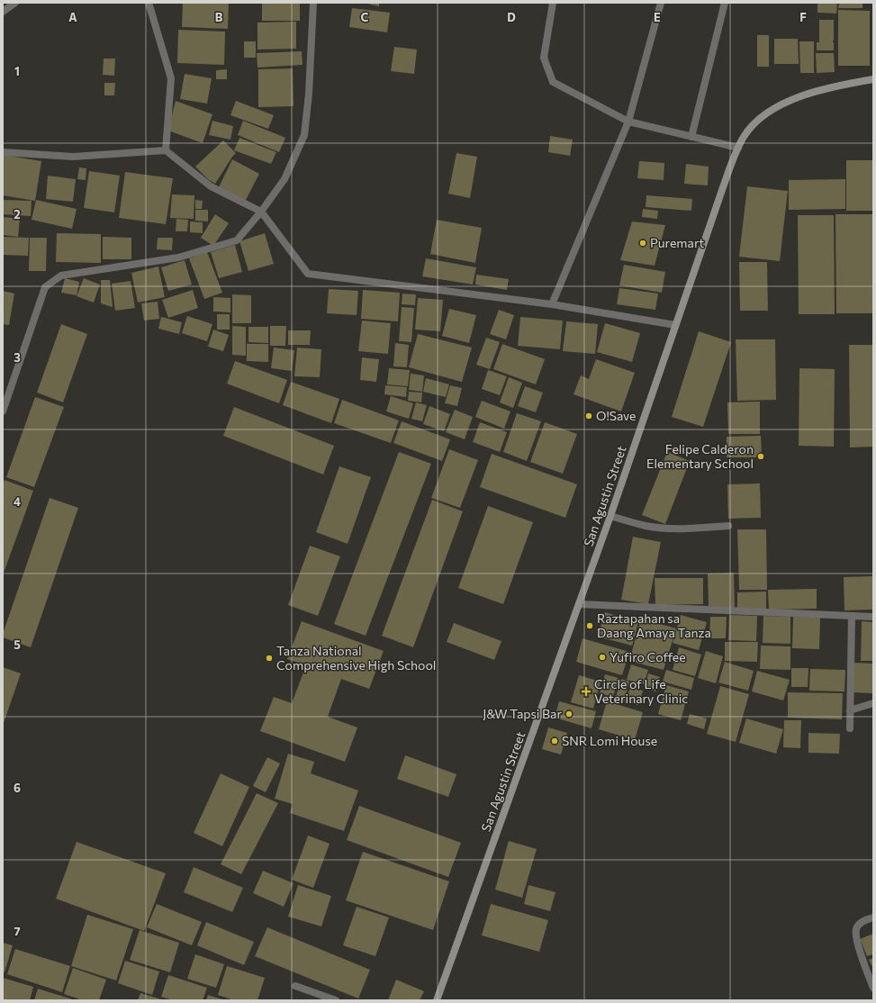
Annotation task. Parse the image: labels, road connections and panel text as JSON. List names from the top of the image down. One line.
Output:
{"streets":{"main road":["San Agustin Street"]},"places":{"other":["Puremart","O!Save","Felipe Calderon Elementary School","Raztapahan sa Daang Amaya Tanza","Yufiro Coffee","Tanza National Comprehensive High School","J&W Tapsi Bar","SNR Lomi House"],"health":["Circle of Life Veterinary Clinic"]},"grid":{"columns":["A","B","C","D","E","F"],"rows":["1","2","3","4","5","6","7"]}}
